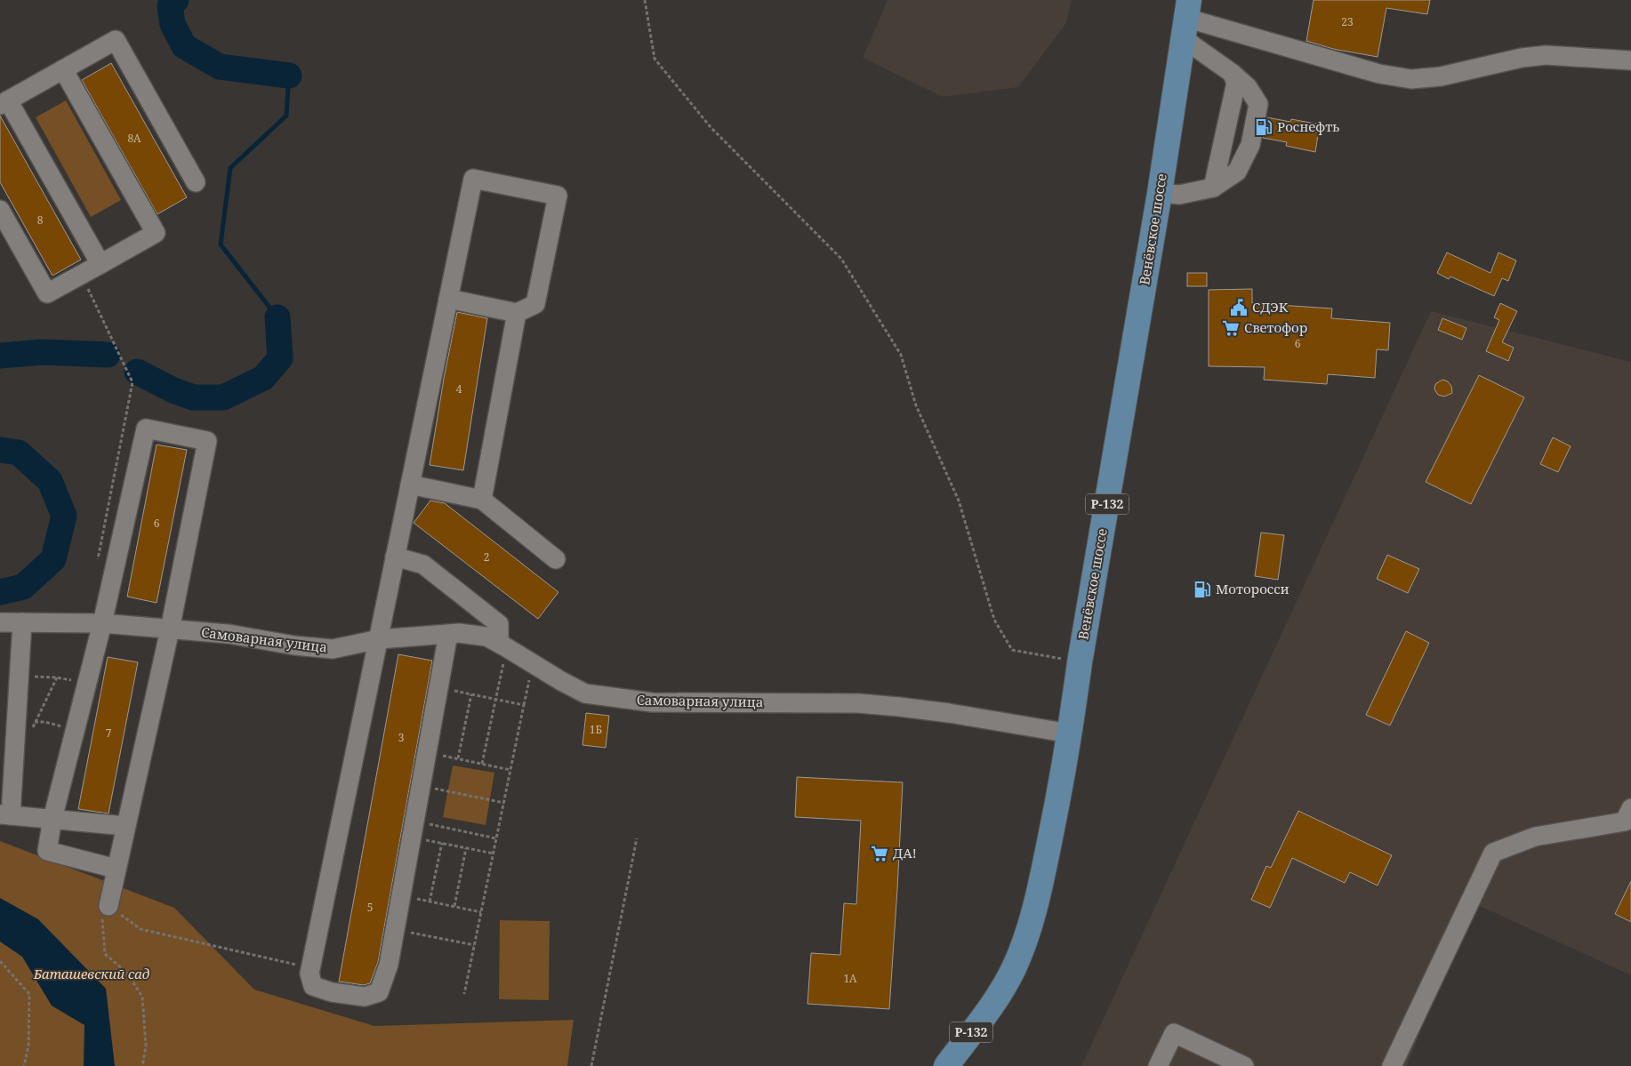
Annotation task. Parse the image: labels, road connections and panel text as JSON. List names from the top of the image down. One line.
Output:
{"streets":{"main road":["Венёвское шоссе","Р-132"],"street":["Самоварная улица"]},"crossings":[["Венёвское шоссе","Самоварная улица"]],"parks":["Баташевский сад"],"places":{"fuel station":["Роснефть","Моторосси"],"public building":["СДЭК"],"supermarket":["Светофор","ДА!"]},"house_numbers":["23","8А","8","6","4","6","2","1Б","7","3","5","1А"]}
